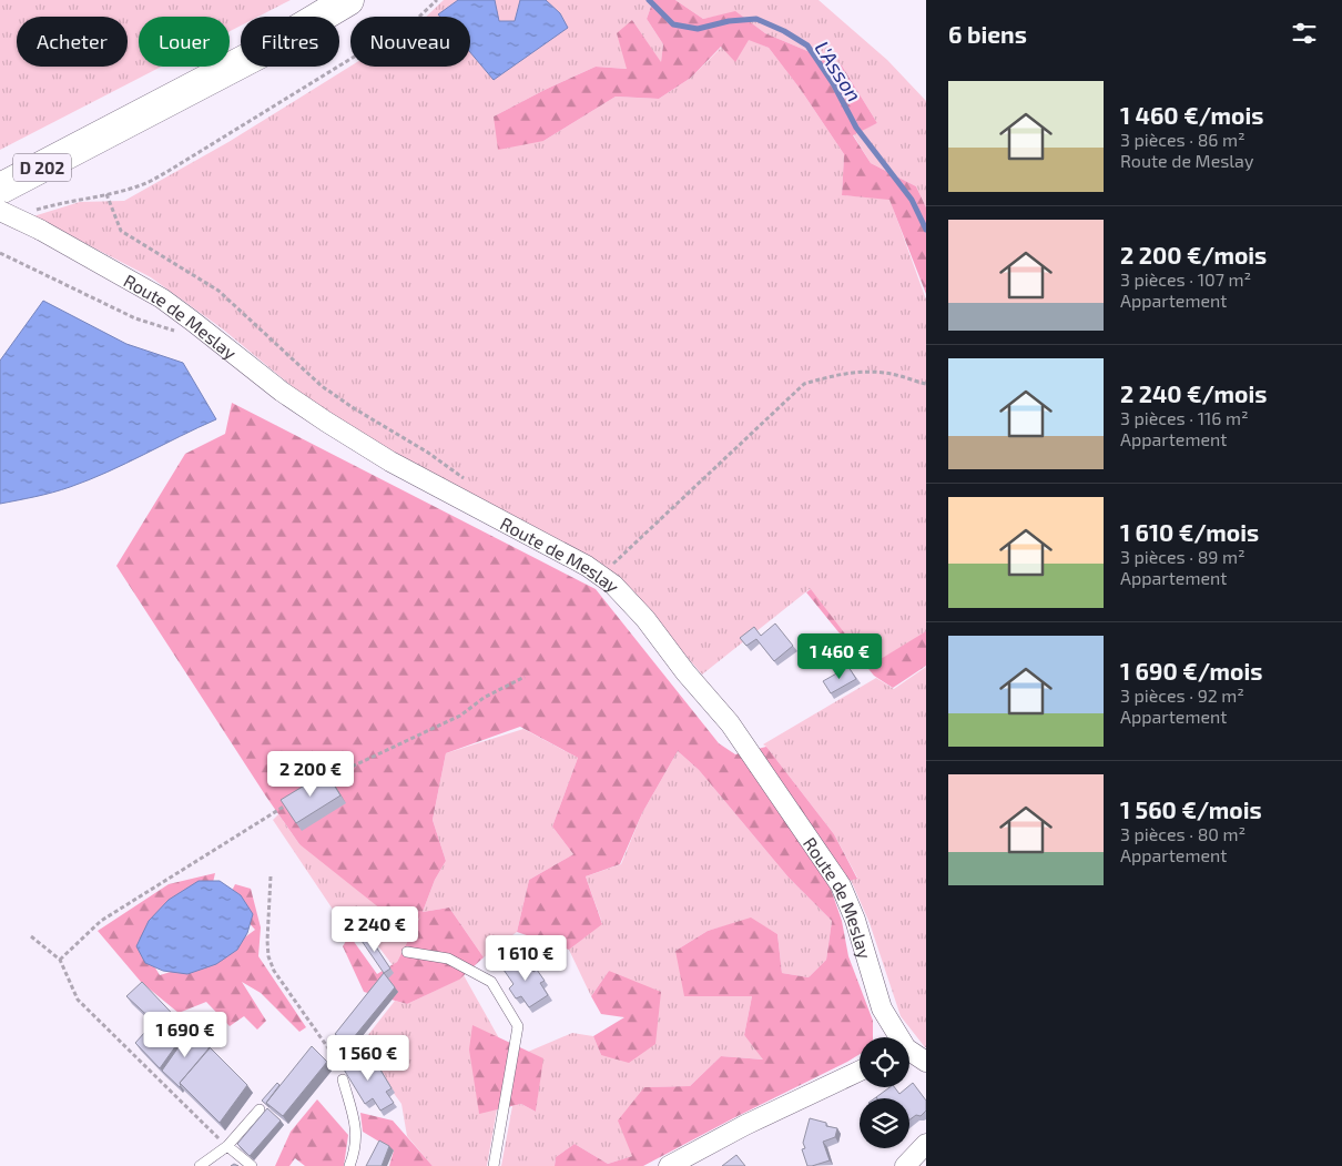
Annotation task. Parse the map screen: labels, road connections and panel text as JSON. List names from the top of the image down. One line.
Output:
{"streets":{"main road":["D 202"],"street":["Route de Meslay"]},"water":["L'Asson"],"page":{"heading":"6 biens","chip":["Acheter","Louer","Filtres","Nouveau"],"list":[{"name":"1 460 €/mois","note":"3 pièces · 86 m² · Route de Meslay"},{"name":"2 200 €/mois","note":"3 pièces · 107 m² · Appartement"},{"name":"2 240 €/mois","note":"3 pièces · 116 m² · Appartement"},{"name":"1 610 €/mois","note":"3 pièces · 89 m² · Appartement"},{"name":"1 690 €/mois","note":"3 pièces · 92 m² · Appartement"},{"name":"1 560 €/mois","note":"3 pièces · 80 m² · Appartement"}],"price":["1 460 €","2 200 €","2 240 €","1 610 €","1 690 €","1 560 €"]}}
